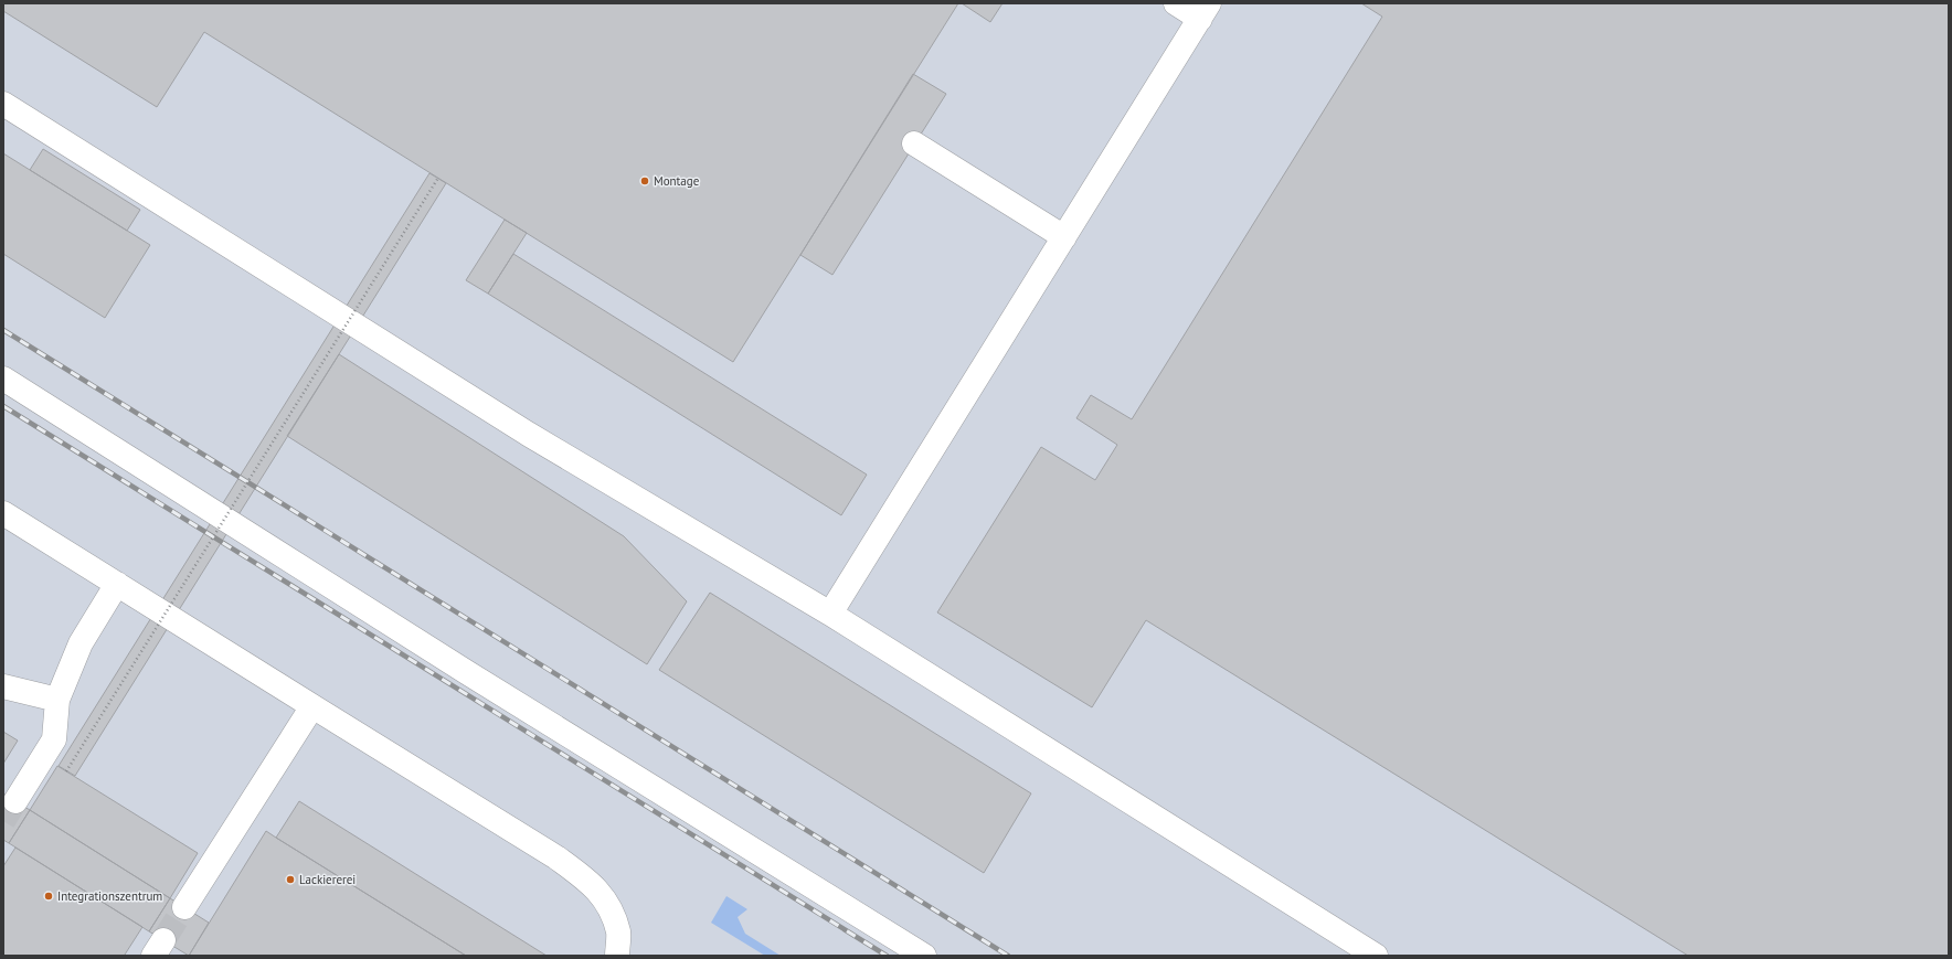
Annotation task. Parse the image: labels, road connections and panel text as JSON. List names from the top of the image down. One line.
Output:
{"places":["Montage","Lackiererei","Integrationszentrum"]}
